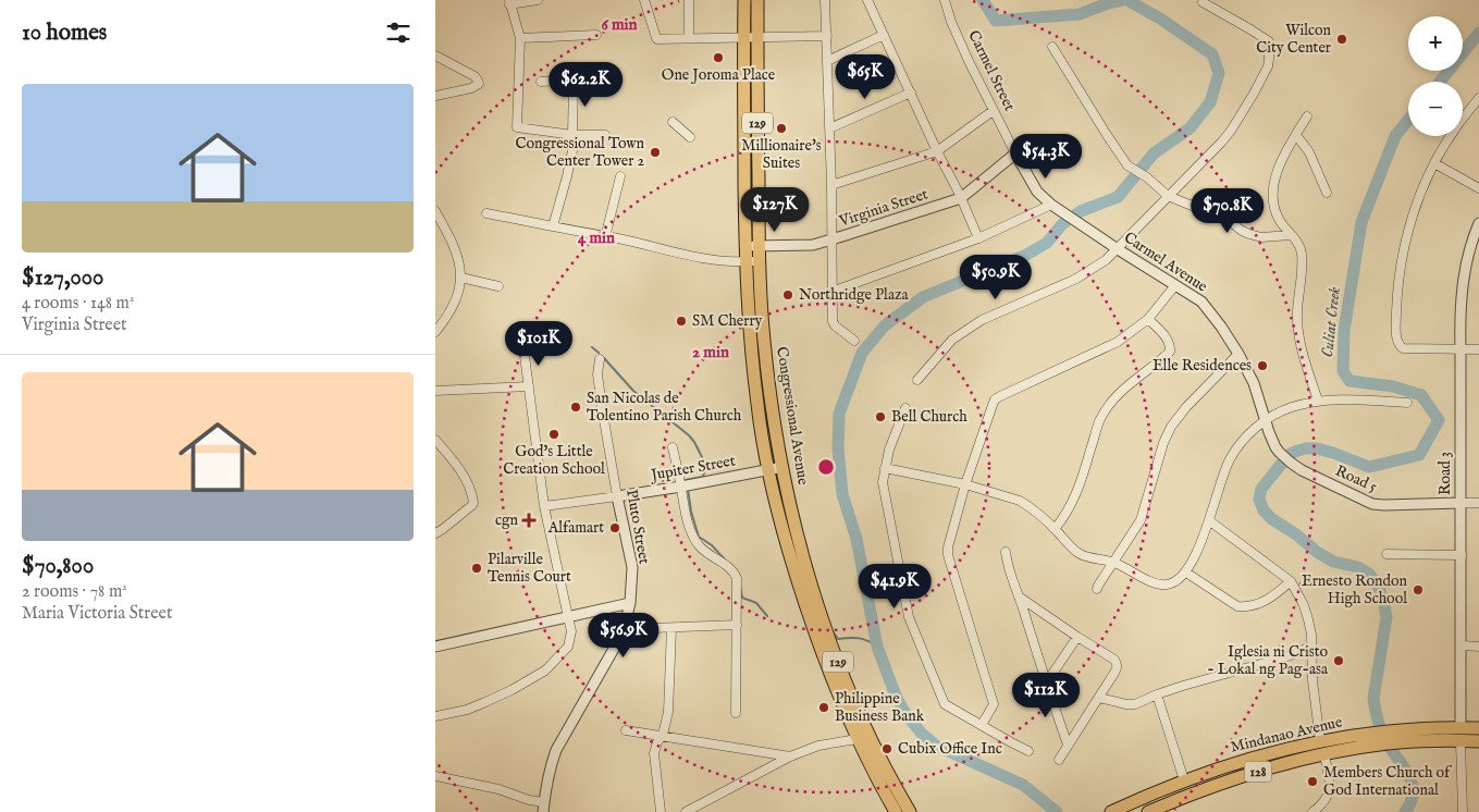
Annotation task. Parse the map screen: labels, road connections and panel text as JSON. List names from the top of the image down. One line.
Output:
{"streets":{"main road":["129","Congressional Avenue","Mindanao Avenue","128"],"street":["Carmel Street","Virginia Street","Carmel Avenue","Jupiter Street","Road 3","Road 5","Pluto Street"]},"crossings":[["Carmel Street","Virginia Street"],["Carmel Street","Carmel Avenue"],["Virginia Street","Congressional Avenue"],["Carmel Avenue","Road 5"],["Congressional Avenue","Jupiter Street"],["Jupiter Street","Pluto Street"],["Road 3","Road 5"],["Road 3","Mindanao Avenue"]],"water":["Culiat Creek"],"places":{"other":["Wilcon City Center","One Joroma Place","Millionaire's Suites","Congressional Town Center Tower 2","Northridge Plaza","SM Cherry","Elle Residences","San Nicolas de Tolentino Parish Church","Bell Church","God's Little Creation School","Alfamart","Pilarville Tennis Court","Ernesto Rondon High School","Iglesia ni Cristo - Lokal ng Pag-asa","Philippine Business Bank","Cubix Office Inc","Members Church of God International"],"health":["cgn"]},"page":{"heading":"10 homes","map_buttons":["+","−"],"price":["$65K","$62.2K","$54.3K","$127K","$70.8K","$50.9K","$101K","$41.9K","$56.9K","$112K"],"list":[{"name":"$127,000","note":"4 rooms · 148 m² · Virginia Street"},{"name":"$70,800","note":"2 rooms · 78 m² · Maria Victoria Street"}]},"rings":["6 min","4 min","2 min"]}
